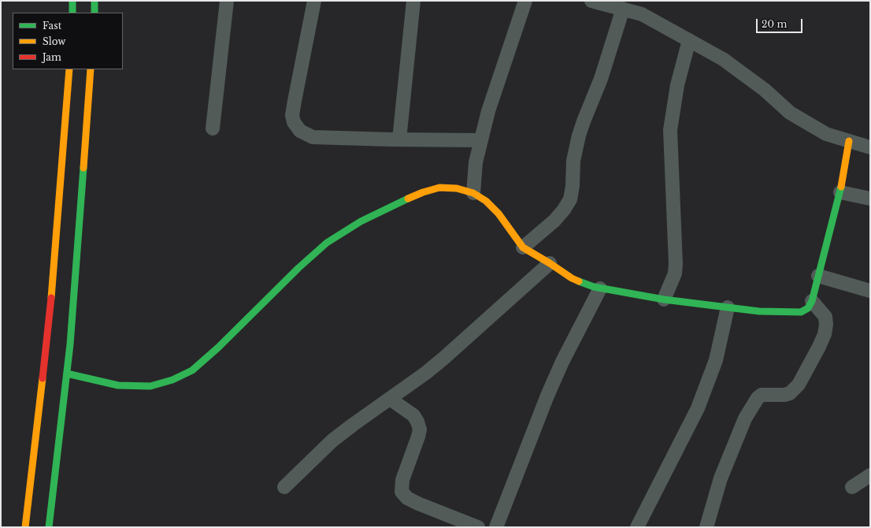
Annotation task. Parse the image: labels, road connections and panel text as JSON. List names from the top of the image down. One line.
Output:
{"legend":["Fast","Slow","Jam"],"scale_bar":"20 m"}
